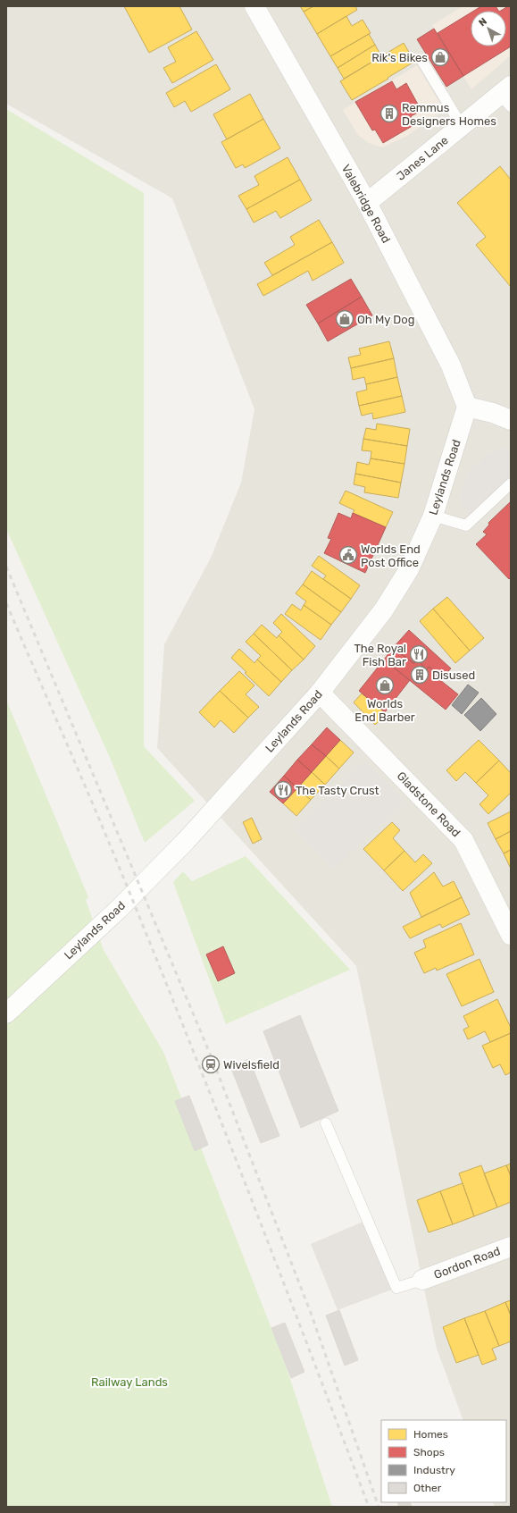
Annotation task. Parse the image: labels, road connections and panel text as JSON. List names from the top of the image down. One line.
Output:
{"streets":{"street":["Janes Lane","Valebridge Road","Leylands Road","Gladstone Road","Gordon Road"]},"crossings":[["Janes Lane","Valebridge Road"],["Valebridge Road","Leylands Road"],["Leylands Road","Gladstone Road"]],"parks":["Railway Lands"],"places":{"shop":["Rik's Bikes","Oh My Dog","Worlds End Barber"],"building":["Remmus Designers Homes","Disused"],"public building":["Worlds End Post Office"],"restaurant":["The Royal Fish Bar","The Tasty Crust"],"station":["Wivelsfield"]},"legend":["Homes","Shops","Industry","Other"],"north":"top left"}
